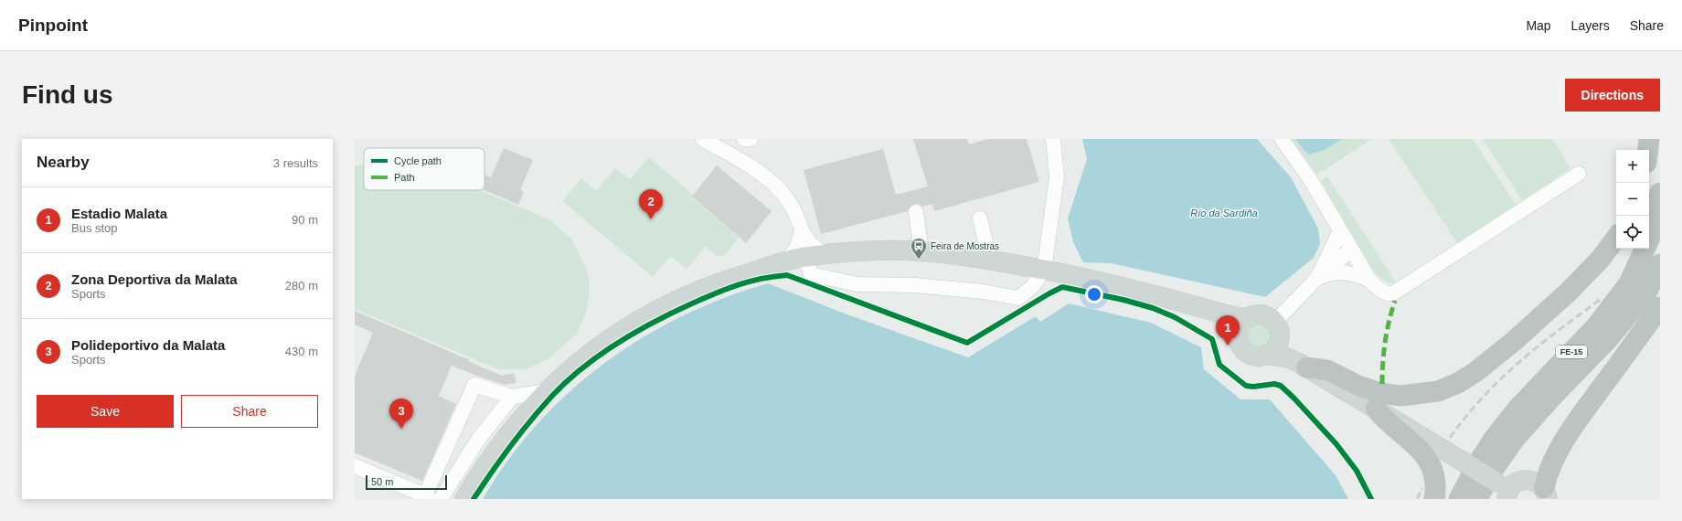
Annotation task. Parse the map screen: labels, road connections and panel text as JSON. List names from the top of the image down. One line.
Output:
{"streets":{"highway":["FE-15"]},"water":["Río da Sardiña"],"places":{"bus stop":["Feira de Mostras"]},"legend":["Cycle path","Path"],"scale_bar":"50 m","page":{"header":"Pinpoint","nav":["Map","Layers","Share"],"buttons":["Directions",["Save","Share"]],"title":"Find us","heading":["Nearby","3 results"],"map_buttons":["+","−"],"list":[{"mark":"1","name":"Estadio Malata","note":"Bus stop","value":"90 m"},{"mark":"2","name":"Zona Deportiva da Malata","note":"Sports","value":"280 m"},{"mark":"3","name":"Polideportivo da Malata","note":"Sports","value":"430 m"}],"pins":["2","1","3"],"scale":"50 m"}}
